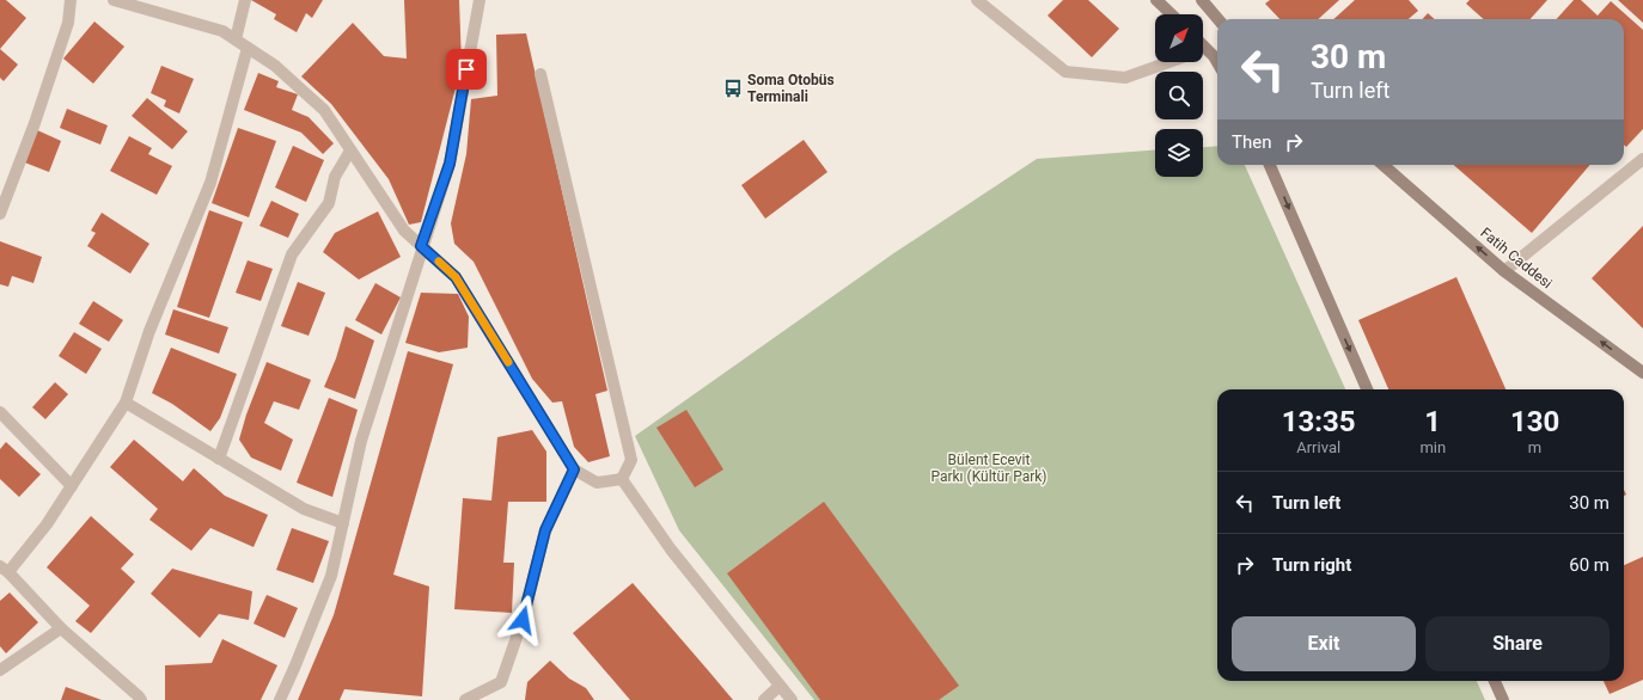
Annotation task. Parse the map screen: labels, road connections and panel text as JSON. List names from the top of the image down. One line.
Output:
{"streets":{"street":["Fatih Caddesi"]},"one_way":["Fatih Caddesi"],"parks":["Bülent Ecevit Parkı (Kültür Park)"],"places":{"bus stop":["Soma Otobüs Terminali"]},"north":"top right","page":{"turn":["30 m","Turn left"],"then":"Then","eta":["13:35","Arrival","1","min","130","m"],"list":[{"name":"Turn left","value":"30 m"},{"name":"Turn right","value":"60 m"}],"buttons":["Exit","Share"]}}
